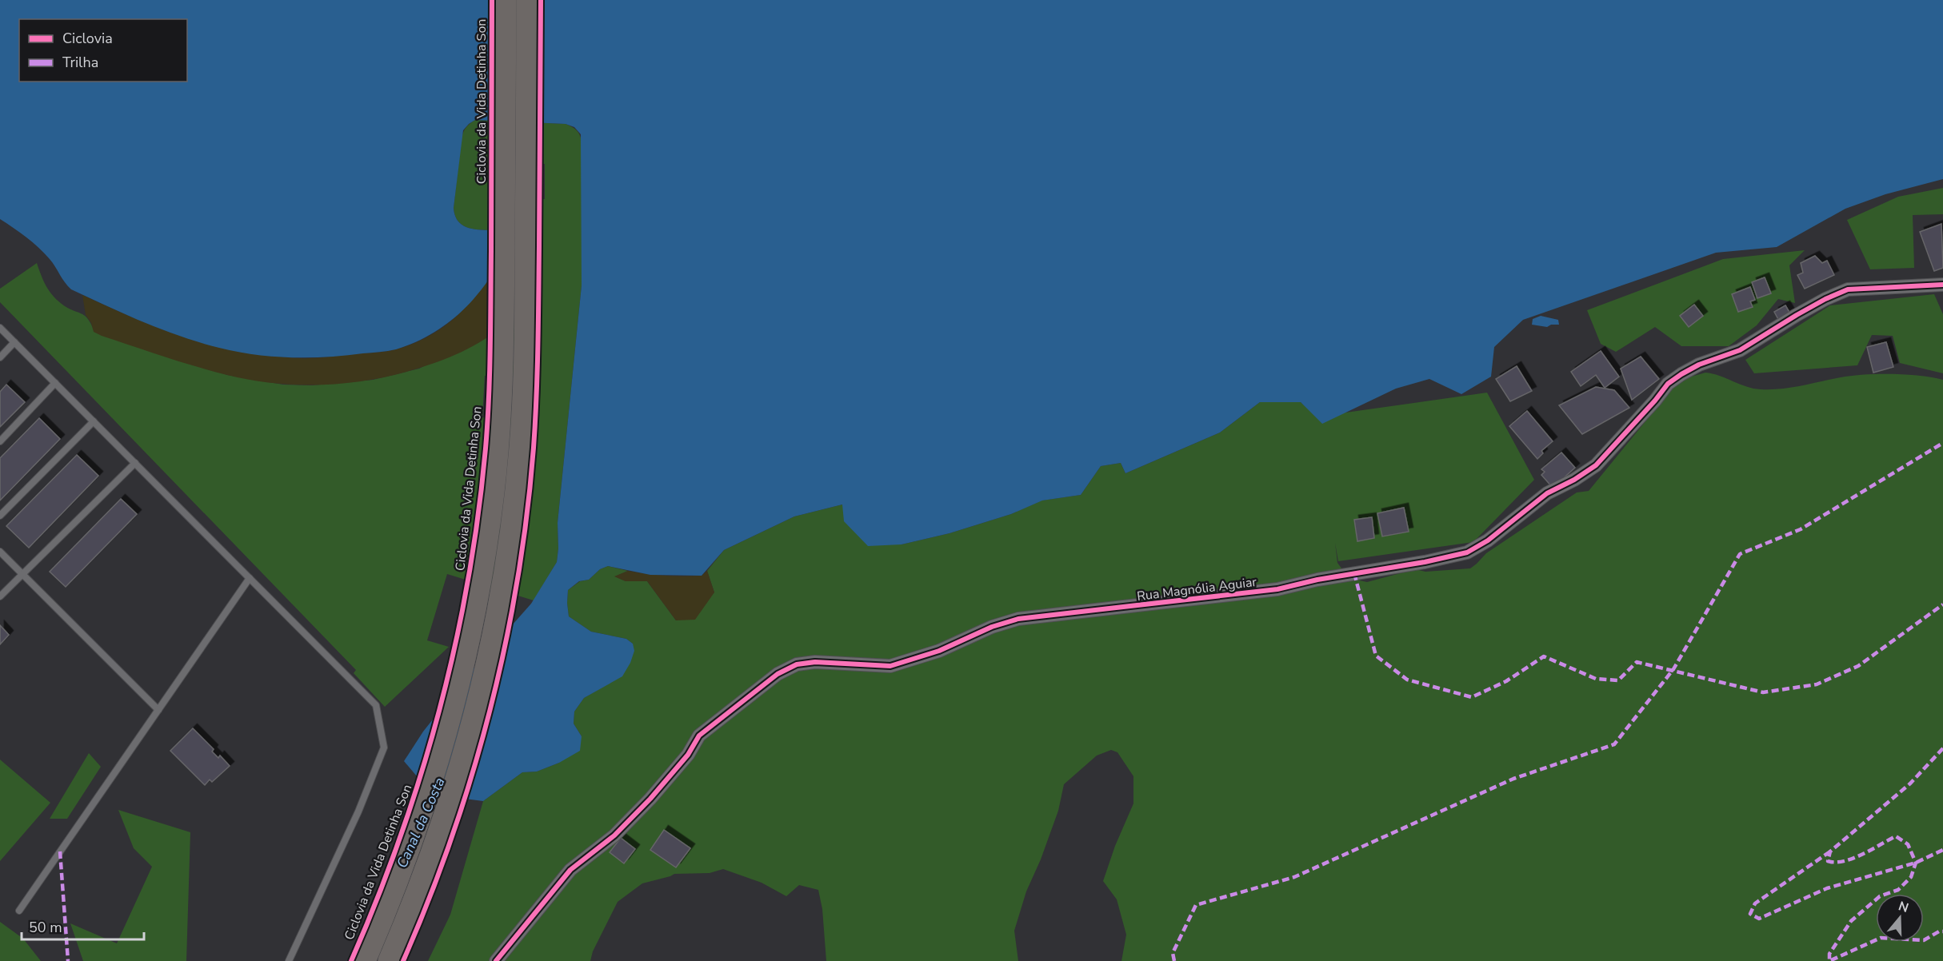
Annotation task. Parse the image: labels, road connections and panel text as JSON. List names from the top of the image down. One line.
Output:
{"streets":{"street":["Rua Magnólia Aguiar"],"cycle path":["Ciclovia da Vida Detinha Son"]},"water":["Canal da Costa"],"legend":["Ciclovia","Trilha"],"scale_bar":"50 m","north":"top"}
